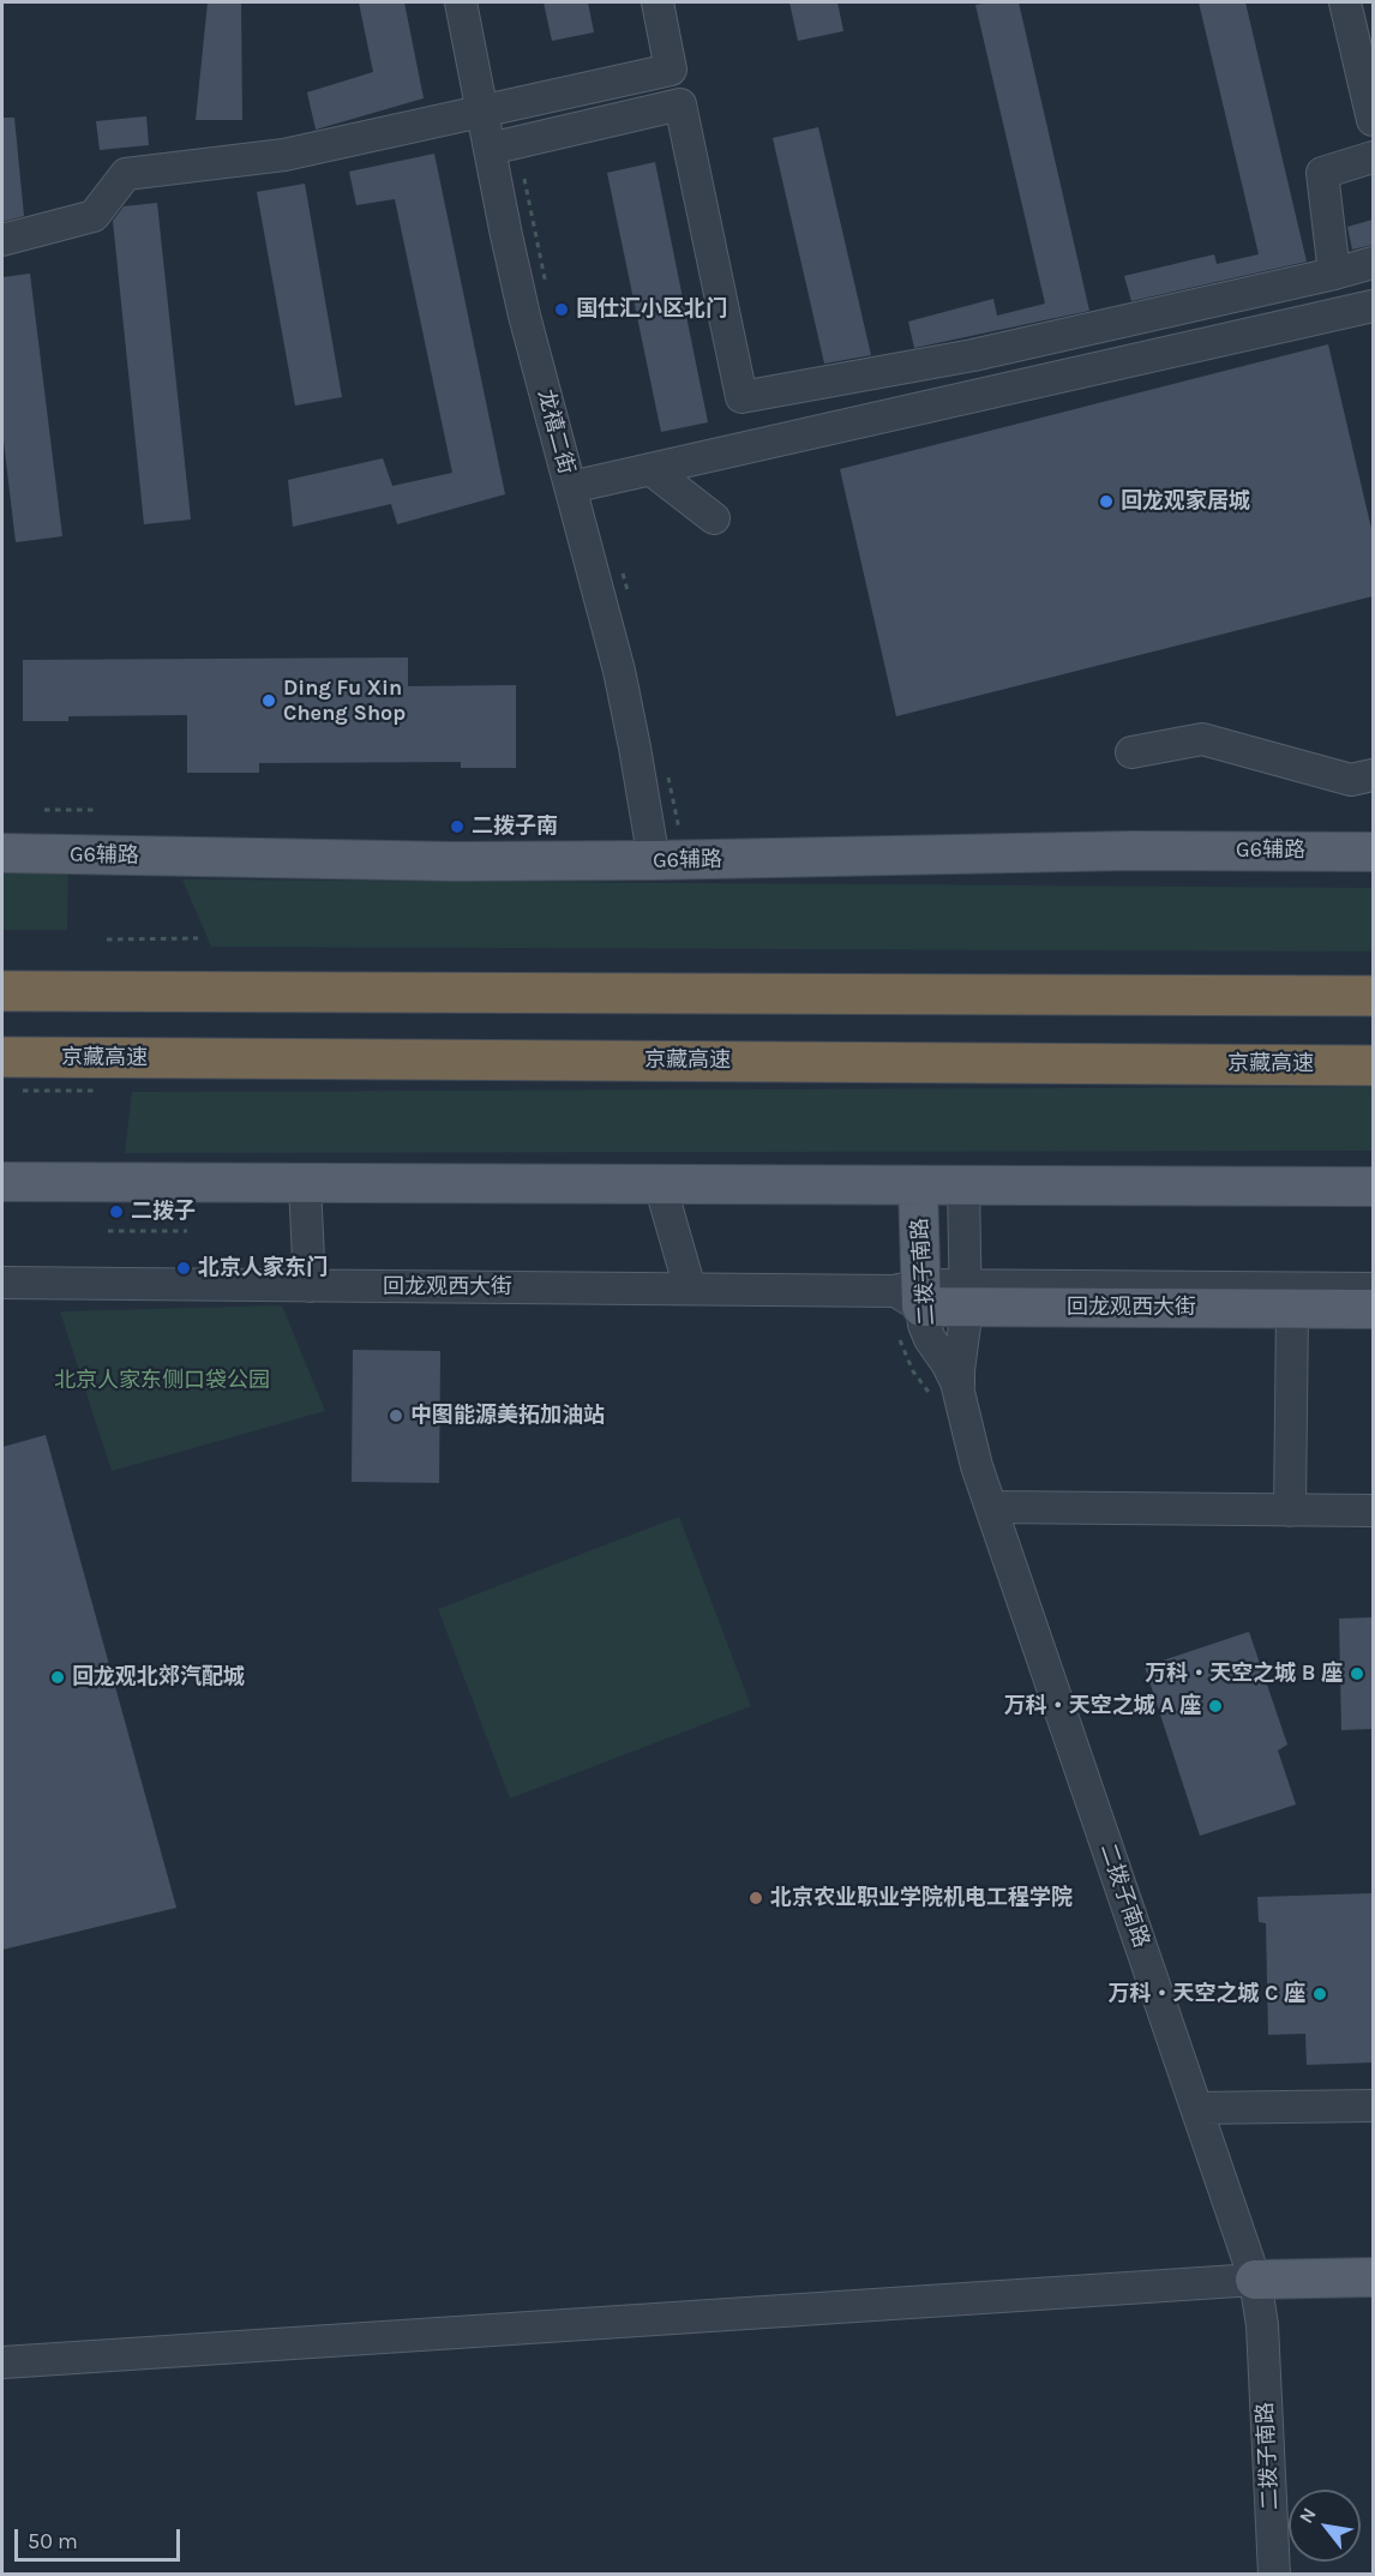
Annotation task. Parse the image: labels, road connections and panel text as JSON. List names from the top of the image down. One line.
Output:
{"streets":{"highway":["京藏高速"],"main road":["G6辅路","二拨子南路","回龙观西大街"],"street":["龙禧二街"]},"crossings":[["龙禧二街","G6辅路"],["二拨子南路","回龙观西大街"]],"parks":["北京人家东侧口袋公园"],"places":["国仕汇小区北门","回龙观家居城","Ding Fu Xin Cheng Shop","二拨子南","二拨子","北京人家东门","中图能源美拓加油站","万科・天空之城 B 座","回龙观北郊汽配城","万科・天空之城 A 座","北京农业职业学院机电工程学院","万科・天空之城 C 座"],"scale_bar":"50 m","north":"top left"}
